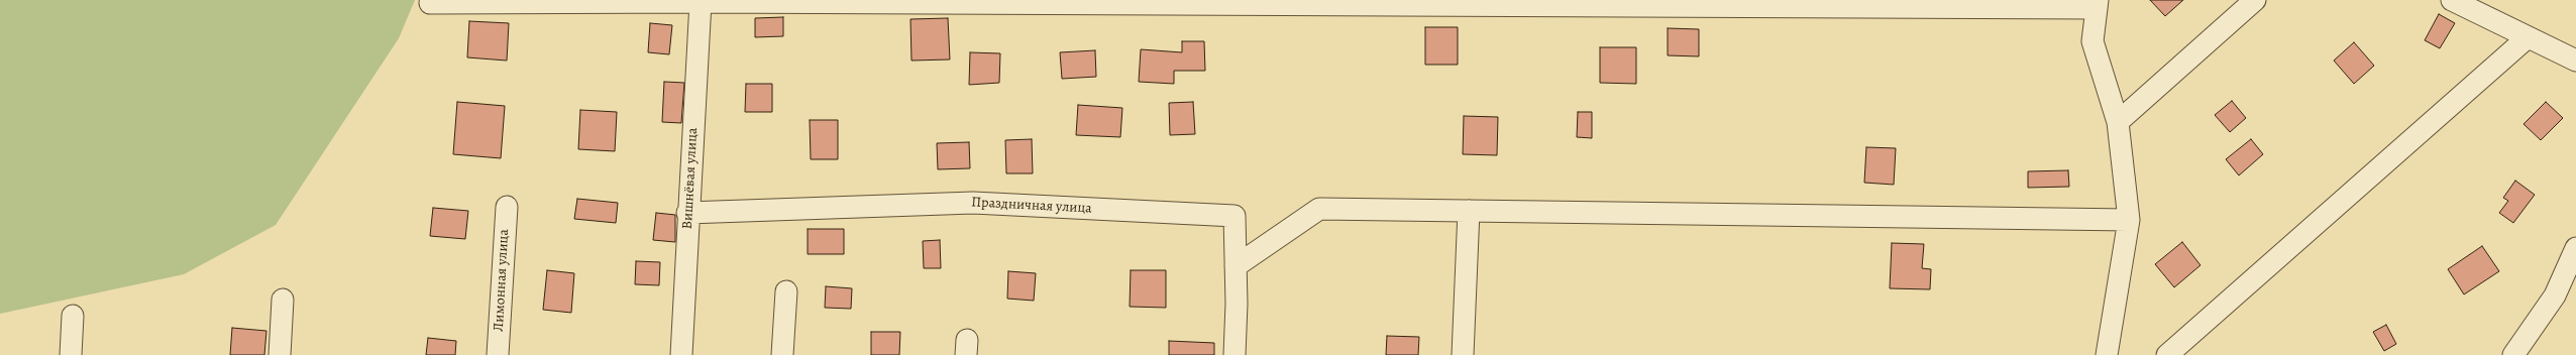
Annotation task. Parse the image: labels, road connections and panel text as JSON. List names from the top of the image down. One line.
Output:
{"streets":{"street":["Вишнёвая улица","Праздничная улица","Лимонная улица"]},"crossings":[["Вишнёвая улица","Праздничная улица"]]}
